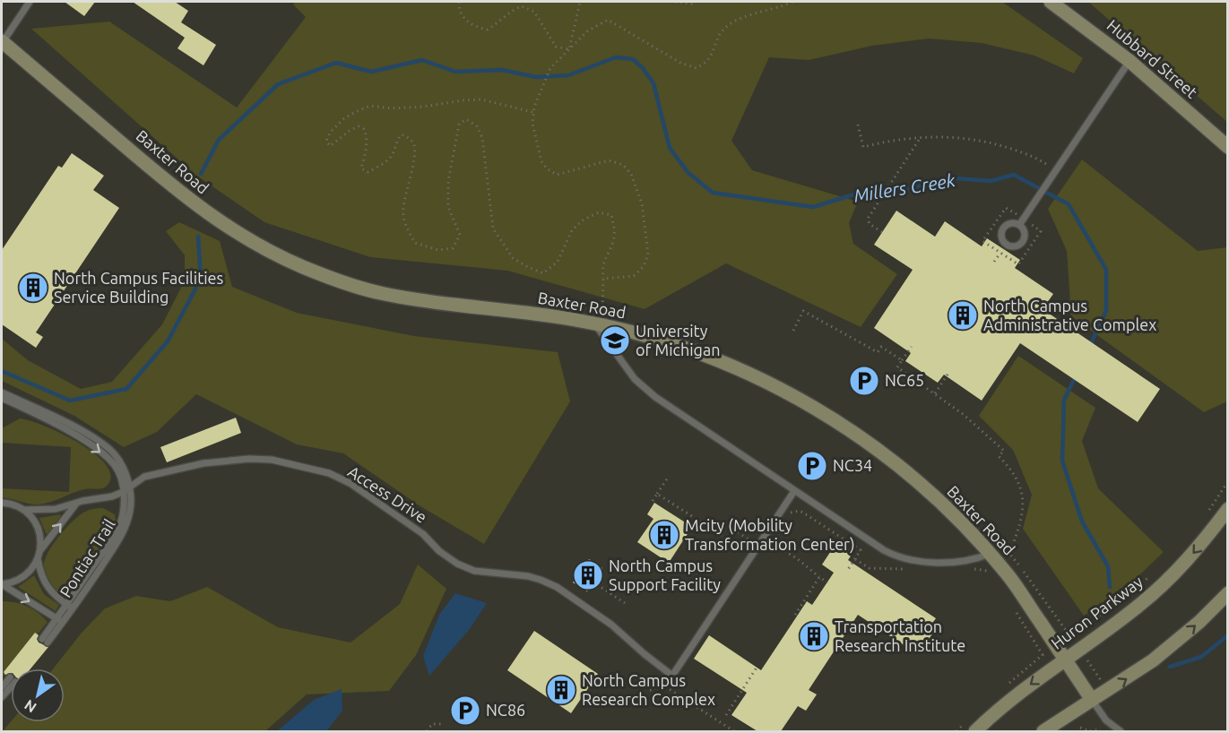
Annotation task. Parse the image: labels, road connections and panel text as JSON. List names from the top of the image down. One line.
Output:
{"streets":{"street":["Hubbard Street","Baxter Road","Huron Parkway"],"lane":["Access Drive","Pontiac Trail"]},"crossings":[["Baxter Road","Huron Parkway"],["Access Drive","Pontiac Trail"]],"water":["Millers Creek"],"places":{"building":["North Campus Facilities Service Building","North Campus Administrative Complex","Mcity (Mobility Transformation Center)","North Campus Support Facility","Transportation Research Institute","North Campus Research Complex"],"school or university":["University of Michigan"],"parking":["NC65","NC34","NC86"]},"north":"bottom left"}
